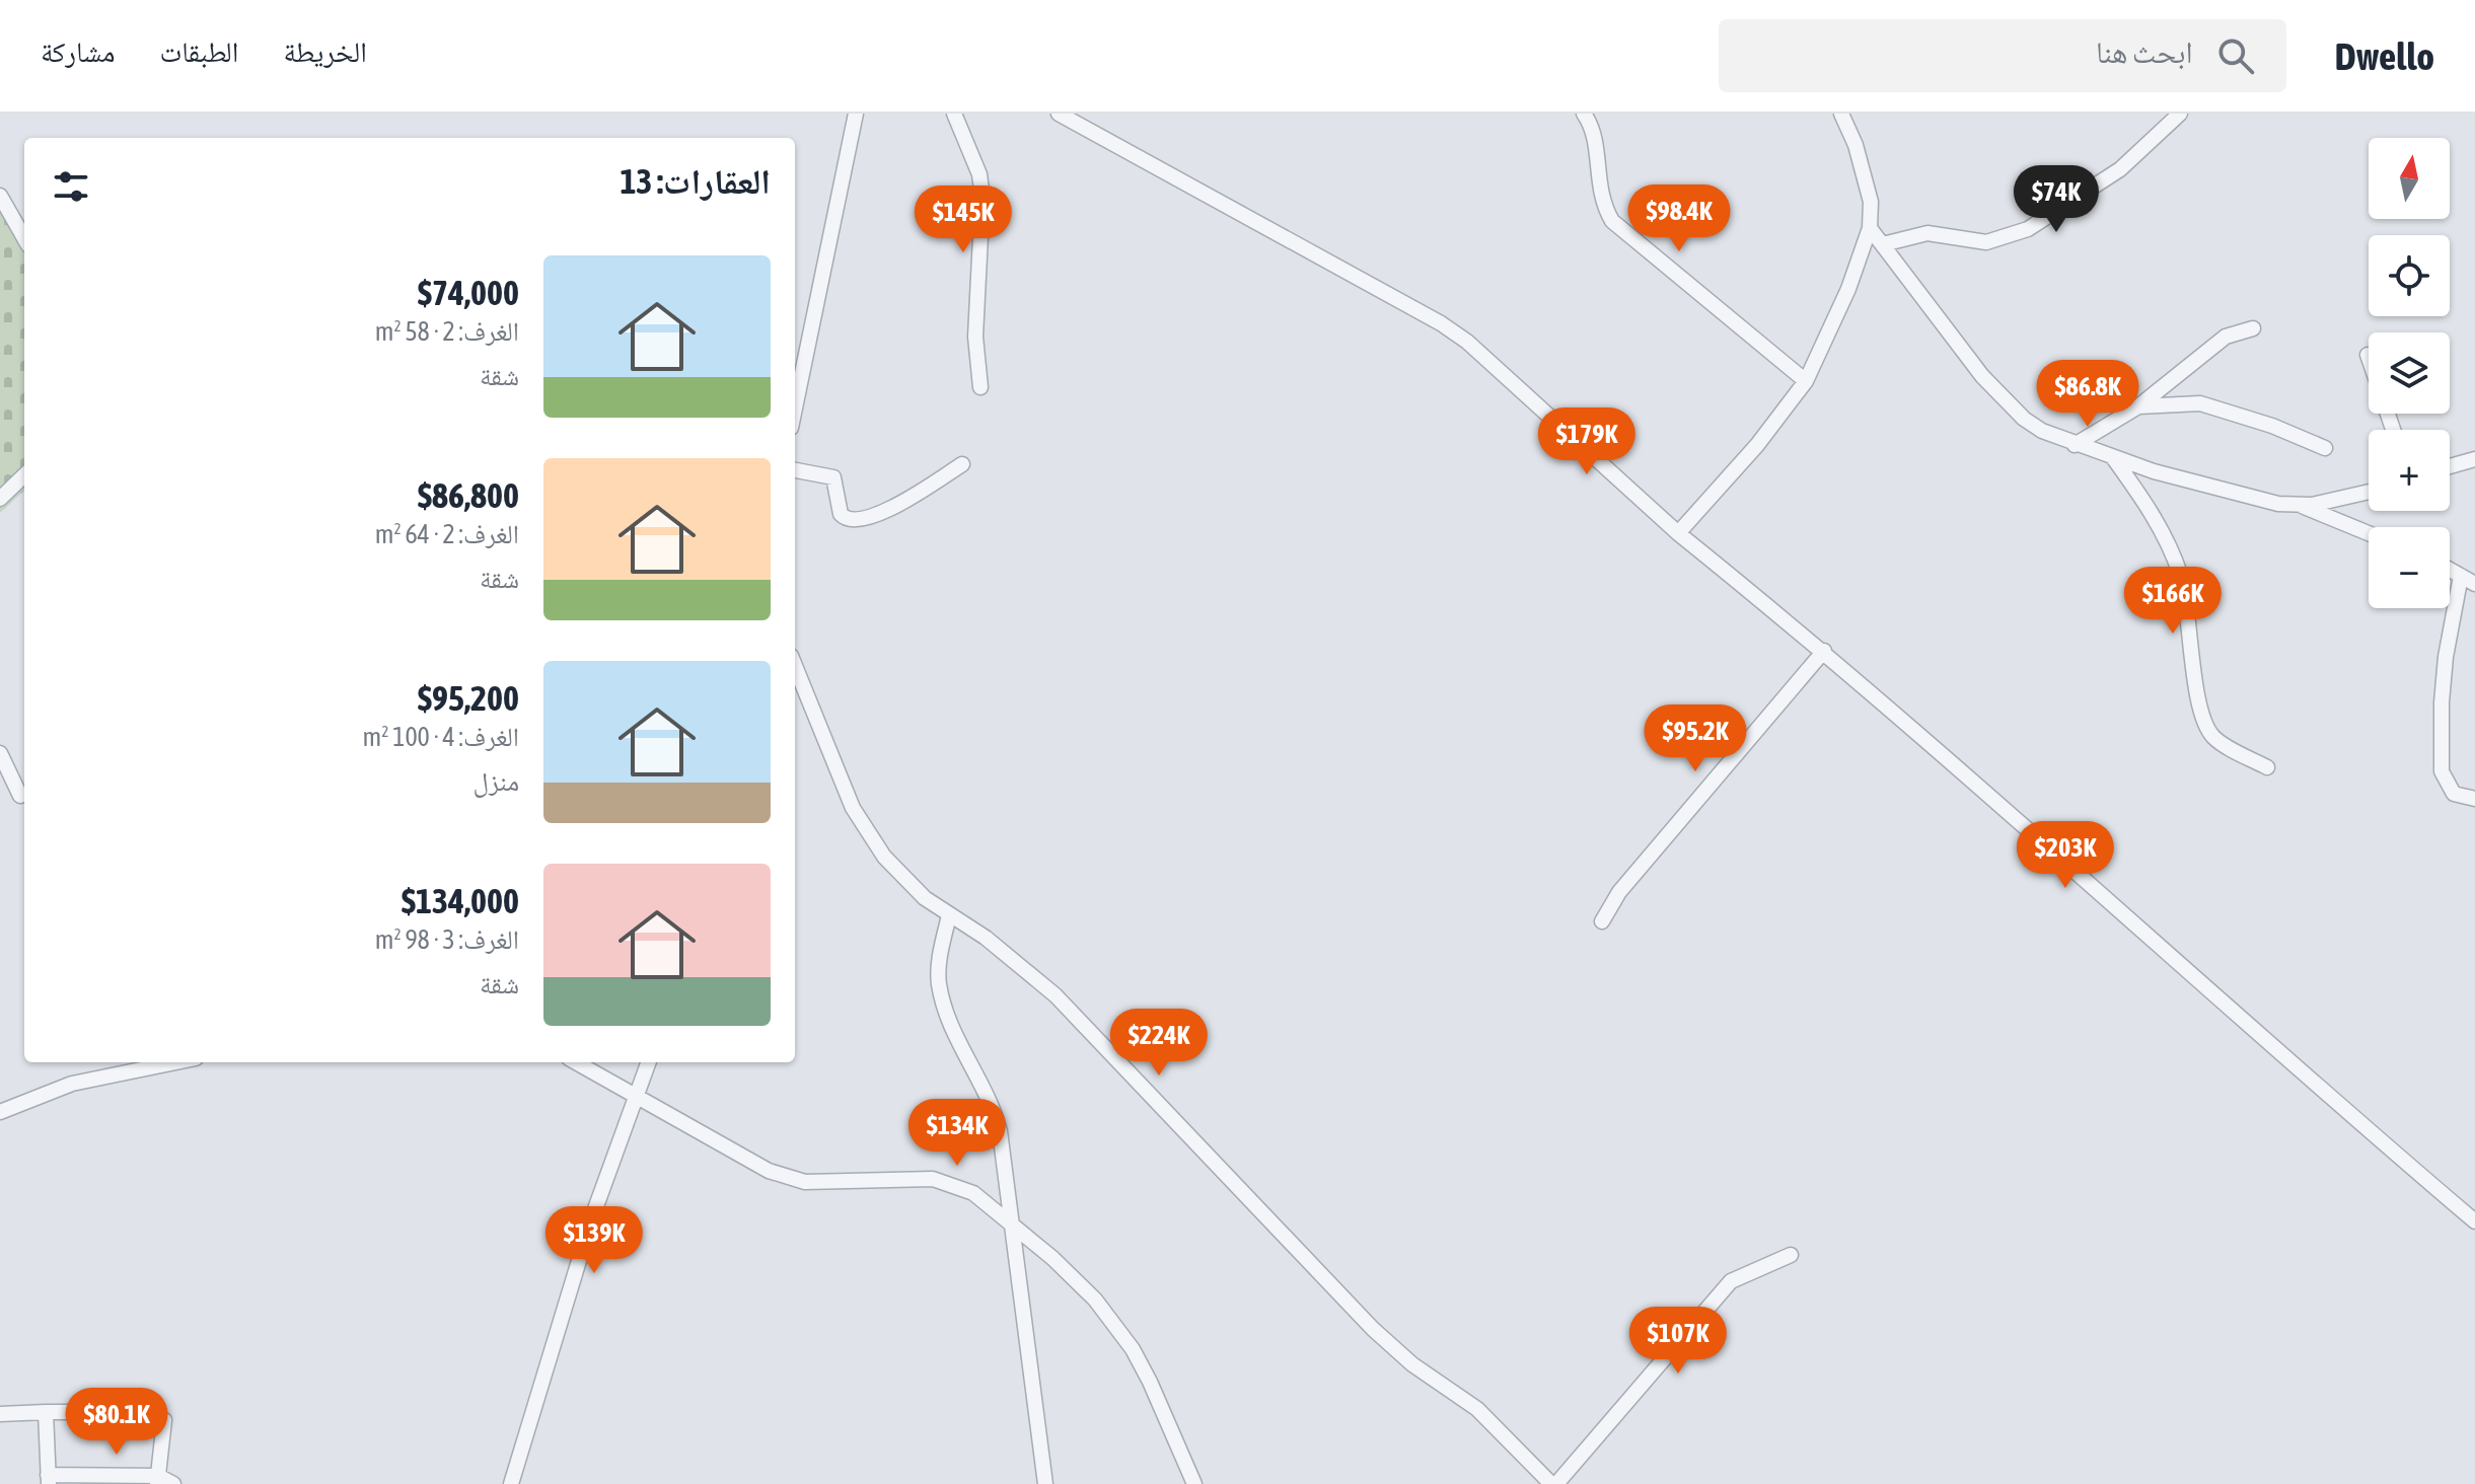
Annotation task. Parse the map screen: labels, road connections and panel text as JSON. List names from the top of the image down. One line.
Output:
{"north":"top","page":{"header":"Dwello","search":"ابحث هنا","nav":["الخريطة","الطبقات","مشاركة"],"map_buttons":["+","−"],"heading":"العقارات: 13","price":["$74K","$98.4K","$145K","$86.8K","$179K","$166K","$95.2K","$203K","$224K","$134K","$139K","$107K","$80.1K"],"list":[{"name":"$74,000","note":"الغرف: 2 · 58 m² · شقة"},{"name":"$86,800","note":"الغرف: 2 · 64 m² · شقة"},{"name":"$95,200","note":"الغرف: 4 · 100 m² · منزل"},{"name":"$134,000","note":"الغرف: 3 · 98 m² · شقة"}]}}
